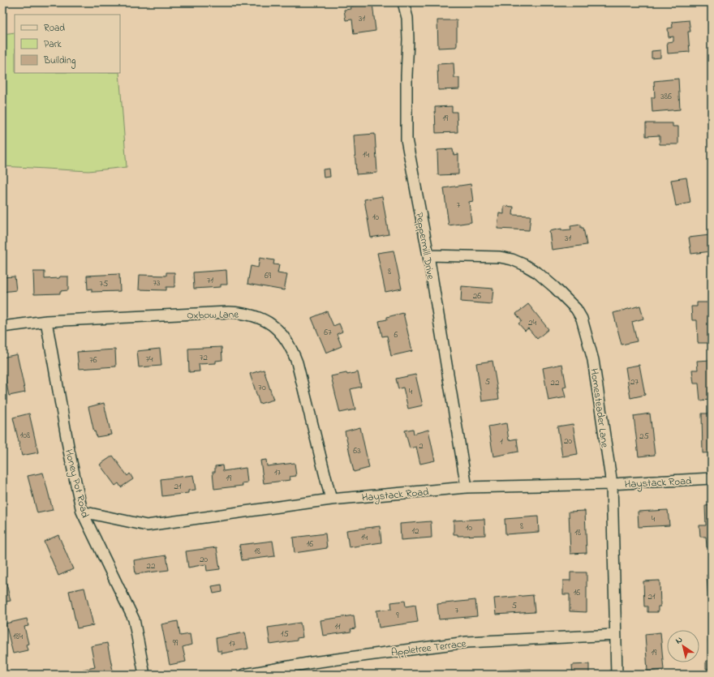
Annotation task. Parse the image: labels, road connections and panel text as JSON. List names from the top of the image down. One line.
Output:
{"streets":{"street":["Peppermill Drive","Oxbow Lane","Homesteader Lane","Haystack Road","Honey Pot Road","Appletree Terrace"]},"crossings":[["Peppermill Drive","Homesteader Lane"],["Peppermill Drive","Haystack Road"],["Oxbow Lane","Haystack Road"],["Oxbow Lane","Honey Pot Road"],["Homesteader Lane","Haystack Road"],["Homesteader Lane","Appletree Terrace"],["Haystack Road","Honey Pot Road"]],"house_numbers":["31","386","19","14","7","10","31","8","69","71","73","75","26","24","67","6","72","74","76","5","27","22","70","4","108","25","20","1","2","63","17","19","21","4","8","10","12","18","14","16","18","20","22","16","21","5","7","9","11","15","184","99","17","19"],"legend":["Road","Park","Building"],"north":"top left"}
